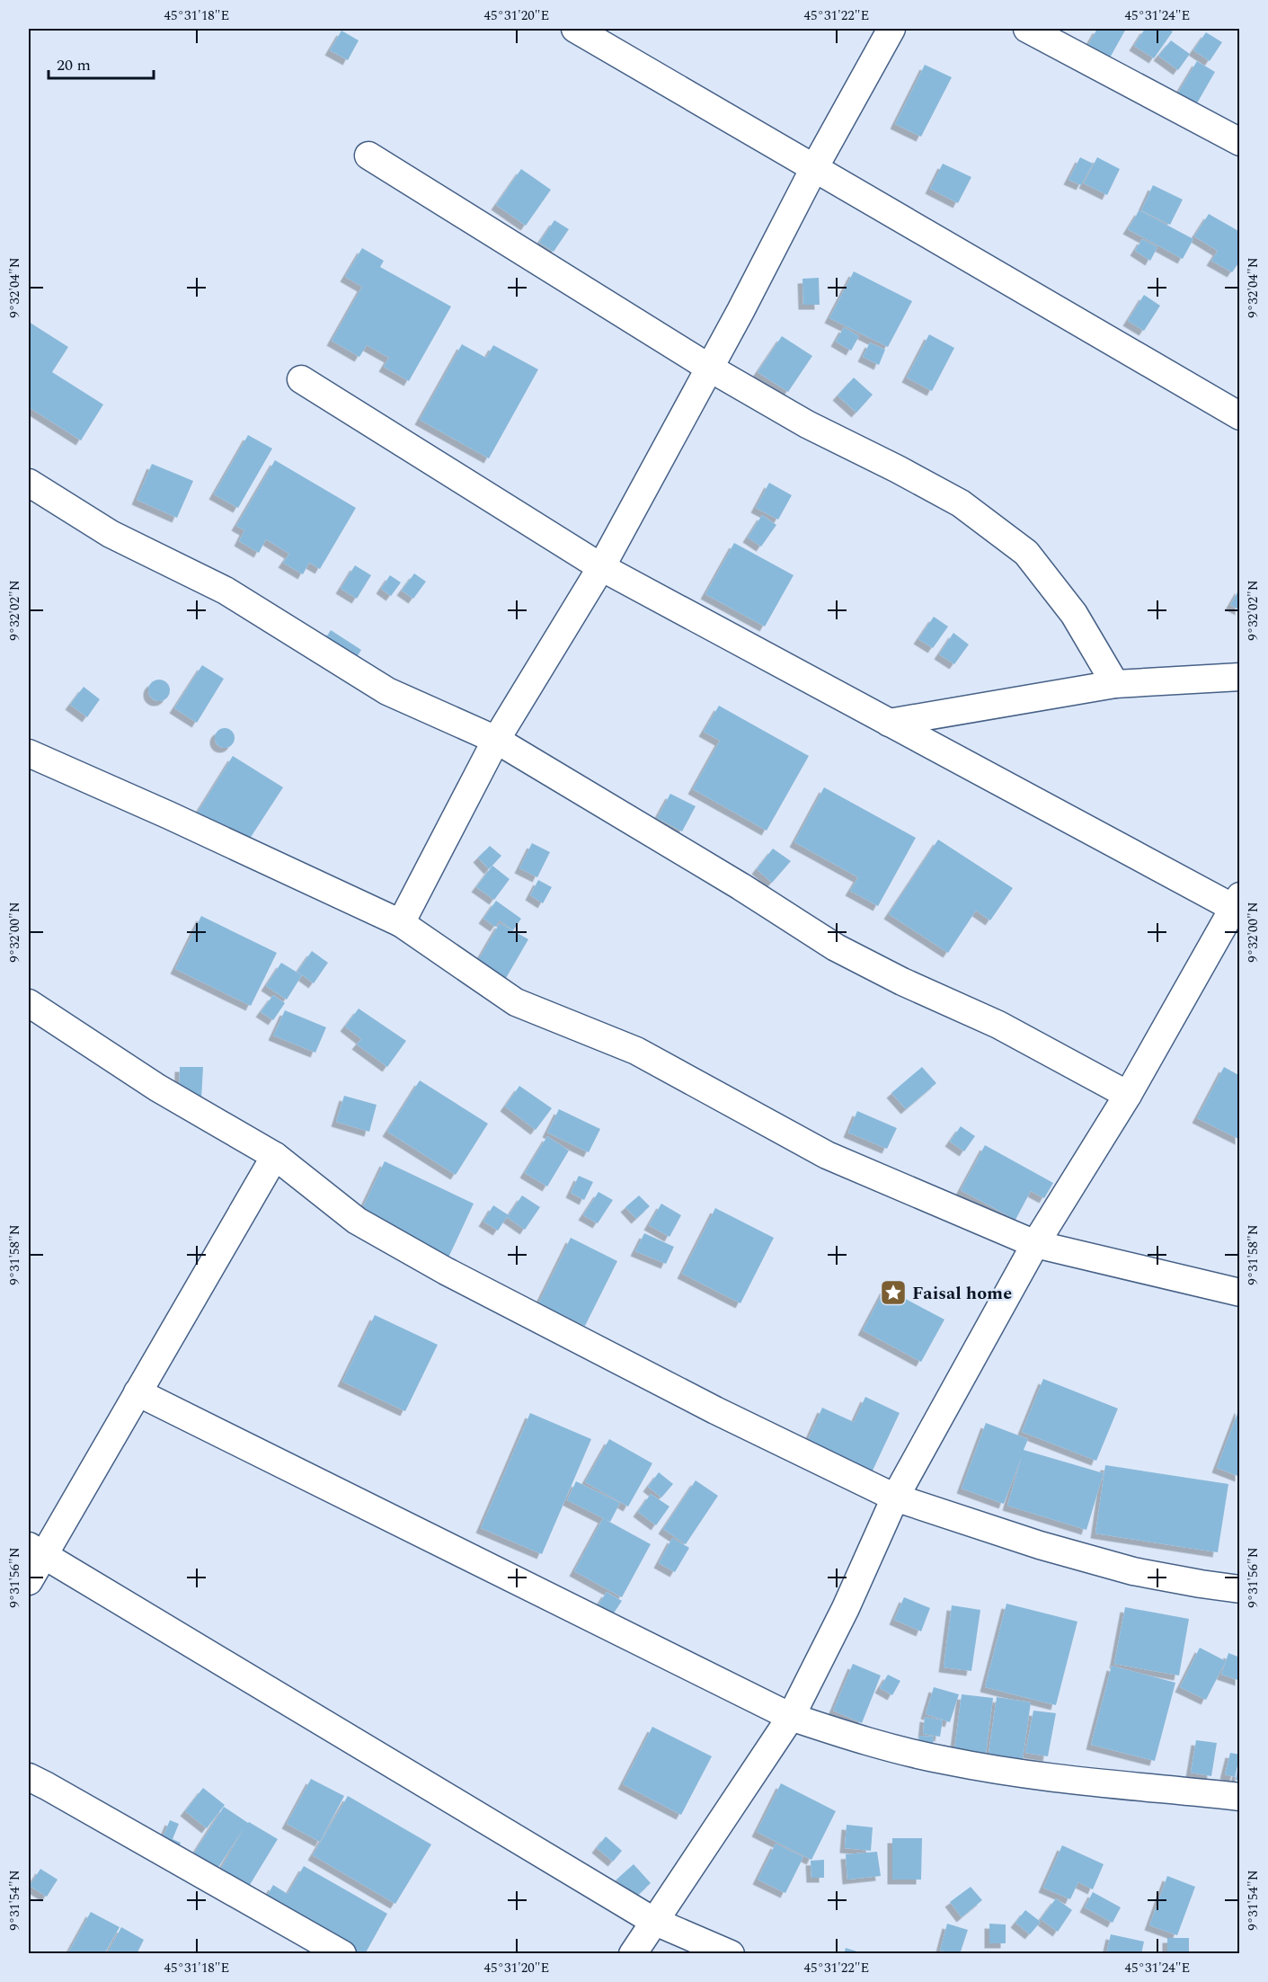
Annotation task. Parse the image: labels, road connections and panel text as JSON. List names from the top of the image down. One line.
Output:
{"places":{"place":["Faisal home"]},"scale_bar":"20 m","coordinates":["45°31'18\"E","45°31'20\"E","45°31'22\"E","45°31'24\"E","9°32'04\"N","9°32'02\"N","9°32'00\"N","9°31'58\"N","9°31'56\"N","9°31'54\"N"]}
